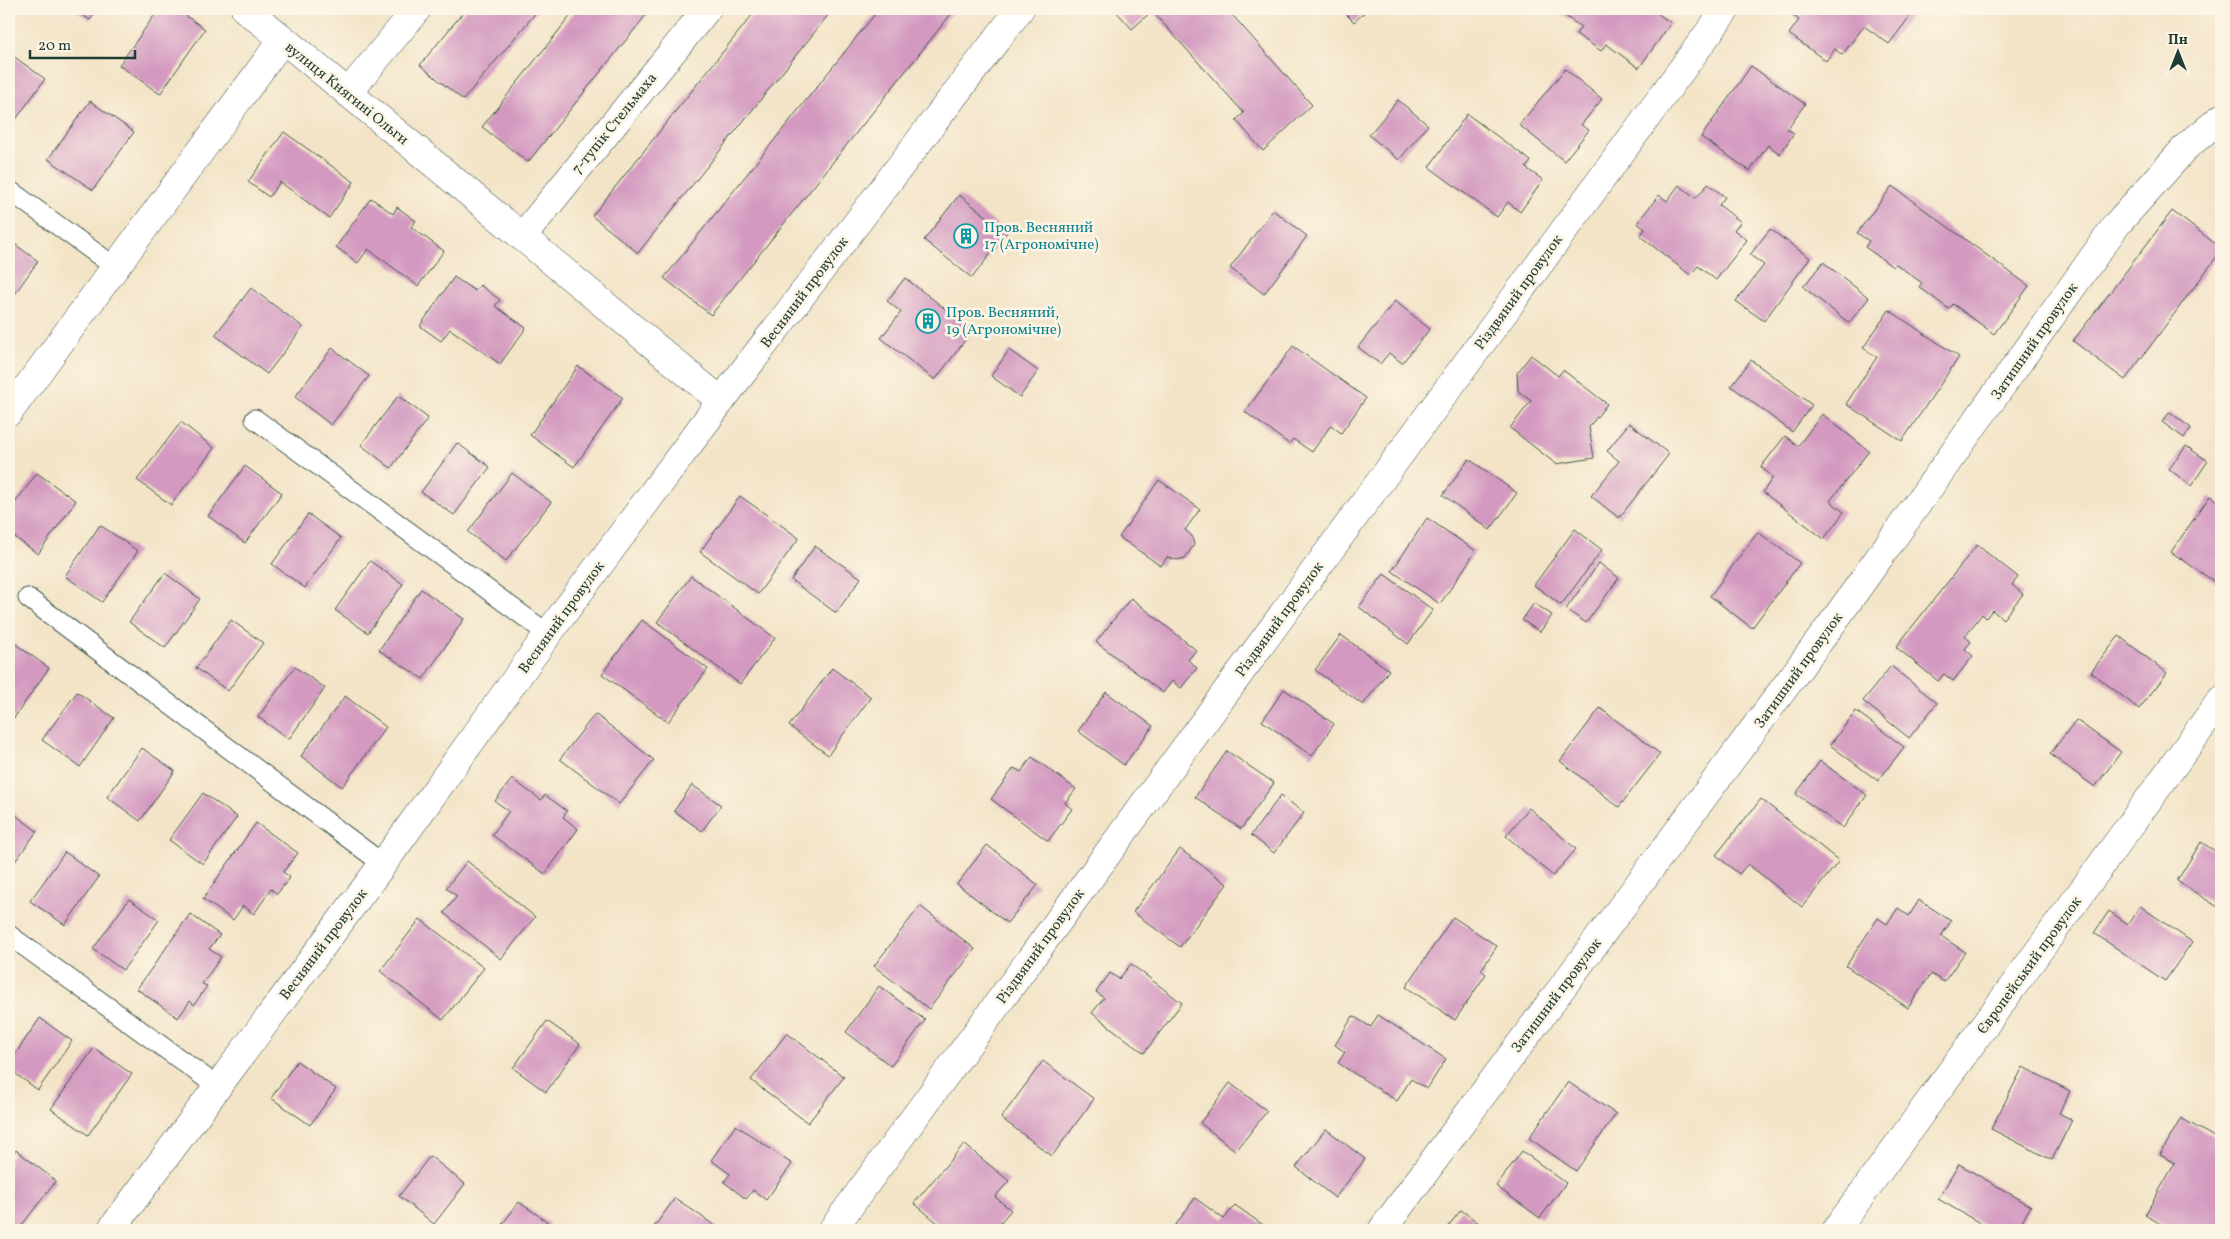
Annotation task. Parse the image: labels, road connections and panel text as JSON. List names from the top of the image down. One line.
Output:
{"streets":{"street":["вулиця Княгині Ольги","7-тупік Стельмаха","Весняний провулок","Різдвяний провулок","Затишний провулок","Європейський провулок"]},"crossings":[["вулиця Княгині Ольги","7-тупік Стельмаха"],["вулиця Княгині Ольги","Весняний провулок"]],"places":{"building":["Пров. Весняний 17 (Агрономічне)","Пров. Весняний, 19 (Агрономічне)"]},"scale_bar":"20 m","north":"top"}
